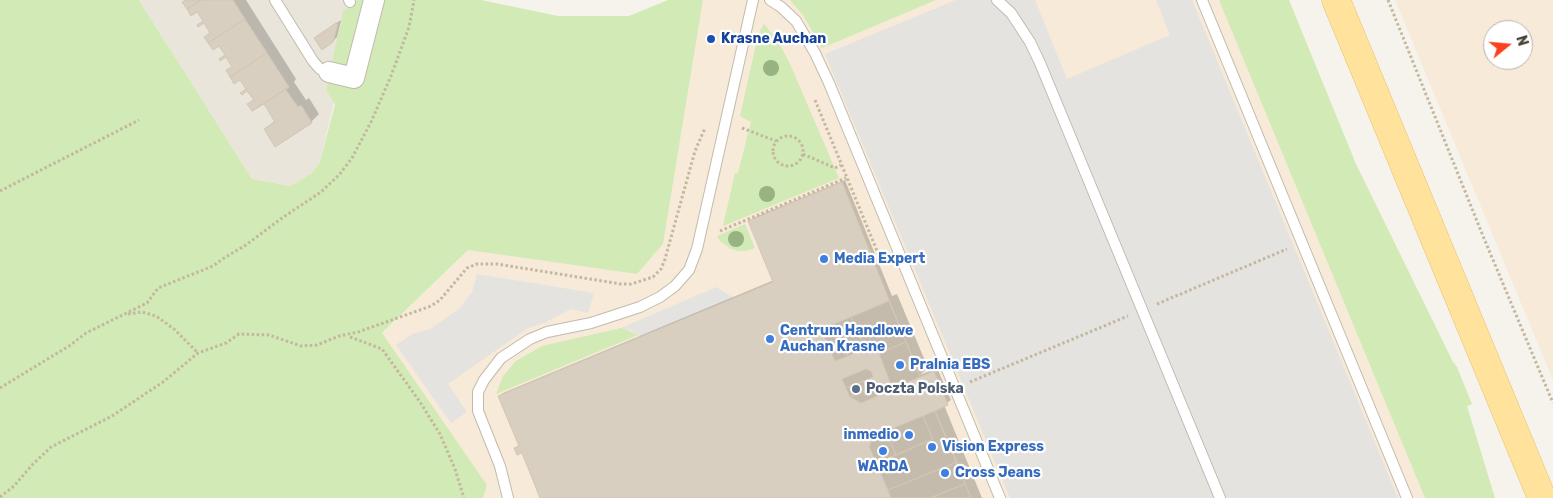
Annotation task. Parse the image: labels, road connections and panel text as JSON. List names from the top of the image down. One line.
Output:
{"places":["Krasne Auchan","Media Expert","Centrum Handlowe Auchan Krasne","Pralnia EBS","Poczta Polska","inmedio","Vision Express","WARDA","Cross Jeans"],"north":"right"}
